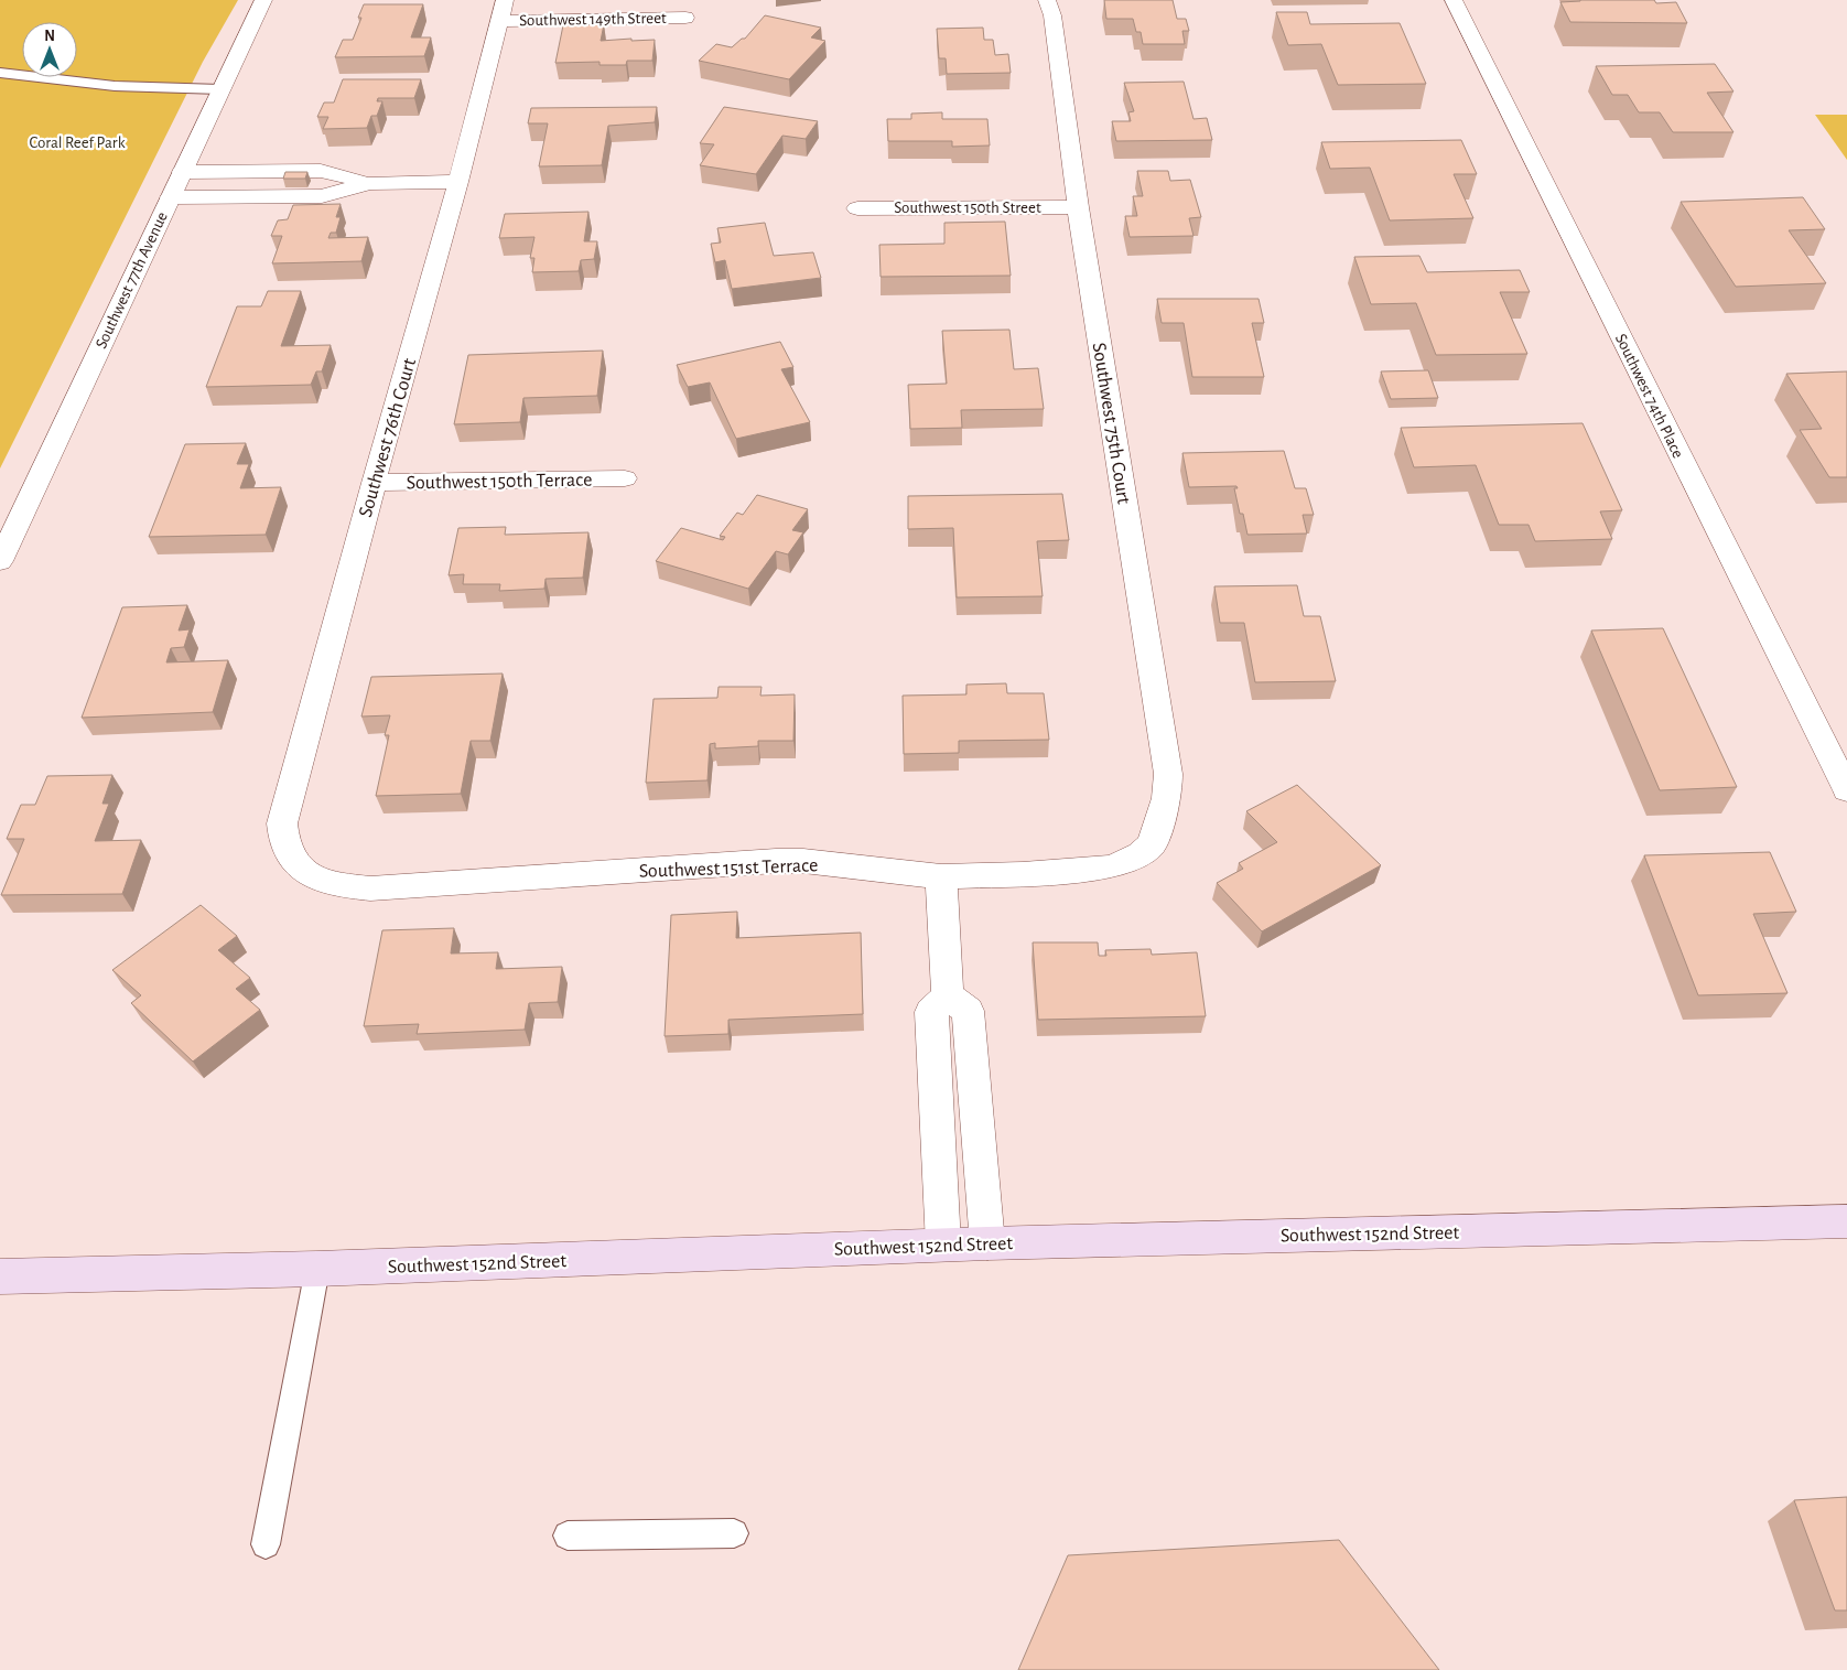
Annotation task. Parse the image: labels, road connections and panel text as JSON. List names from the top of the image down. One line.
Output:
{"streets":{"main road":["Southwest 152nd Street"],"street":["Southwest 149th Street","Southwest 150th Street","Southwest 77th Avenue","Southwest 74th Place","Southwest 75th Court","Southwest 76th Court","Southwest 150th Terrace","Southwest 151st Terrace"]},"crossings":[["Southwest 149th Street","Southwest 76th Court"],["Southwest 150th Street","Southwest 75th Court"],["Southwest 75th Court","Southwest 151st Terrace"],["Southwest 76th Court","Southwest 150th Terrace"],["Southwest 76th Court","Southwest 151st Terrace"]],"parks":["Coral Reef Park"],"north":"top"}
